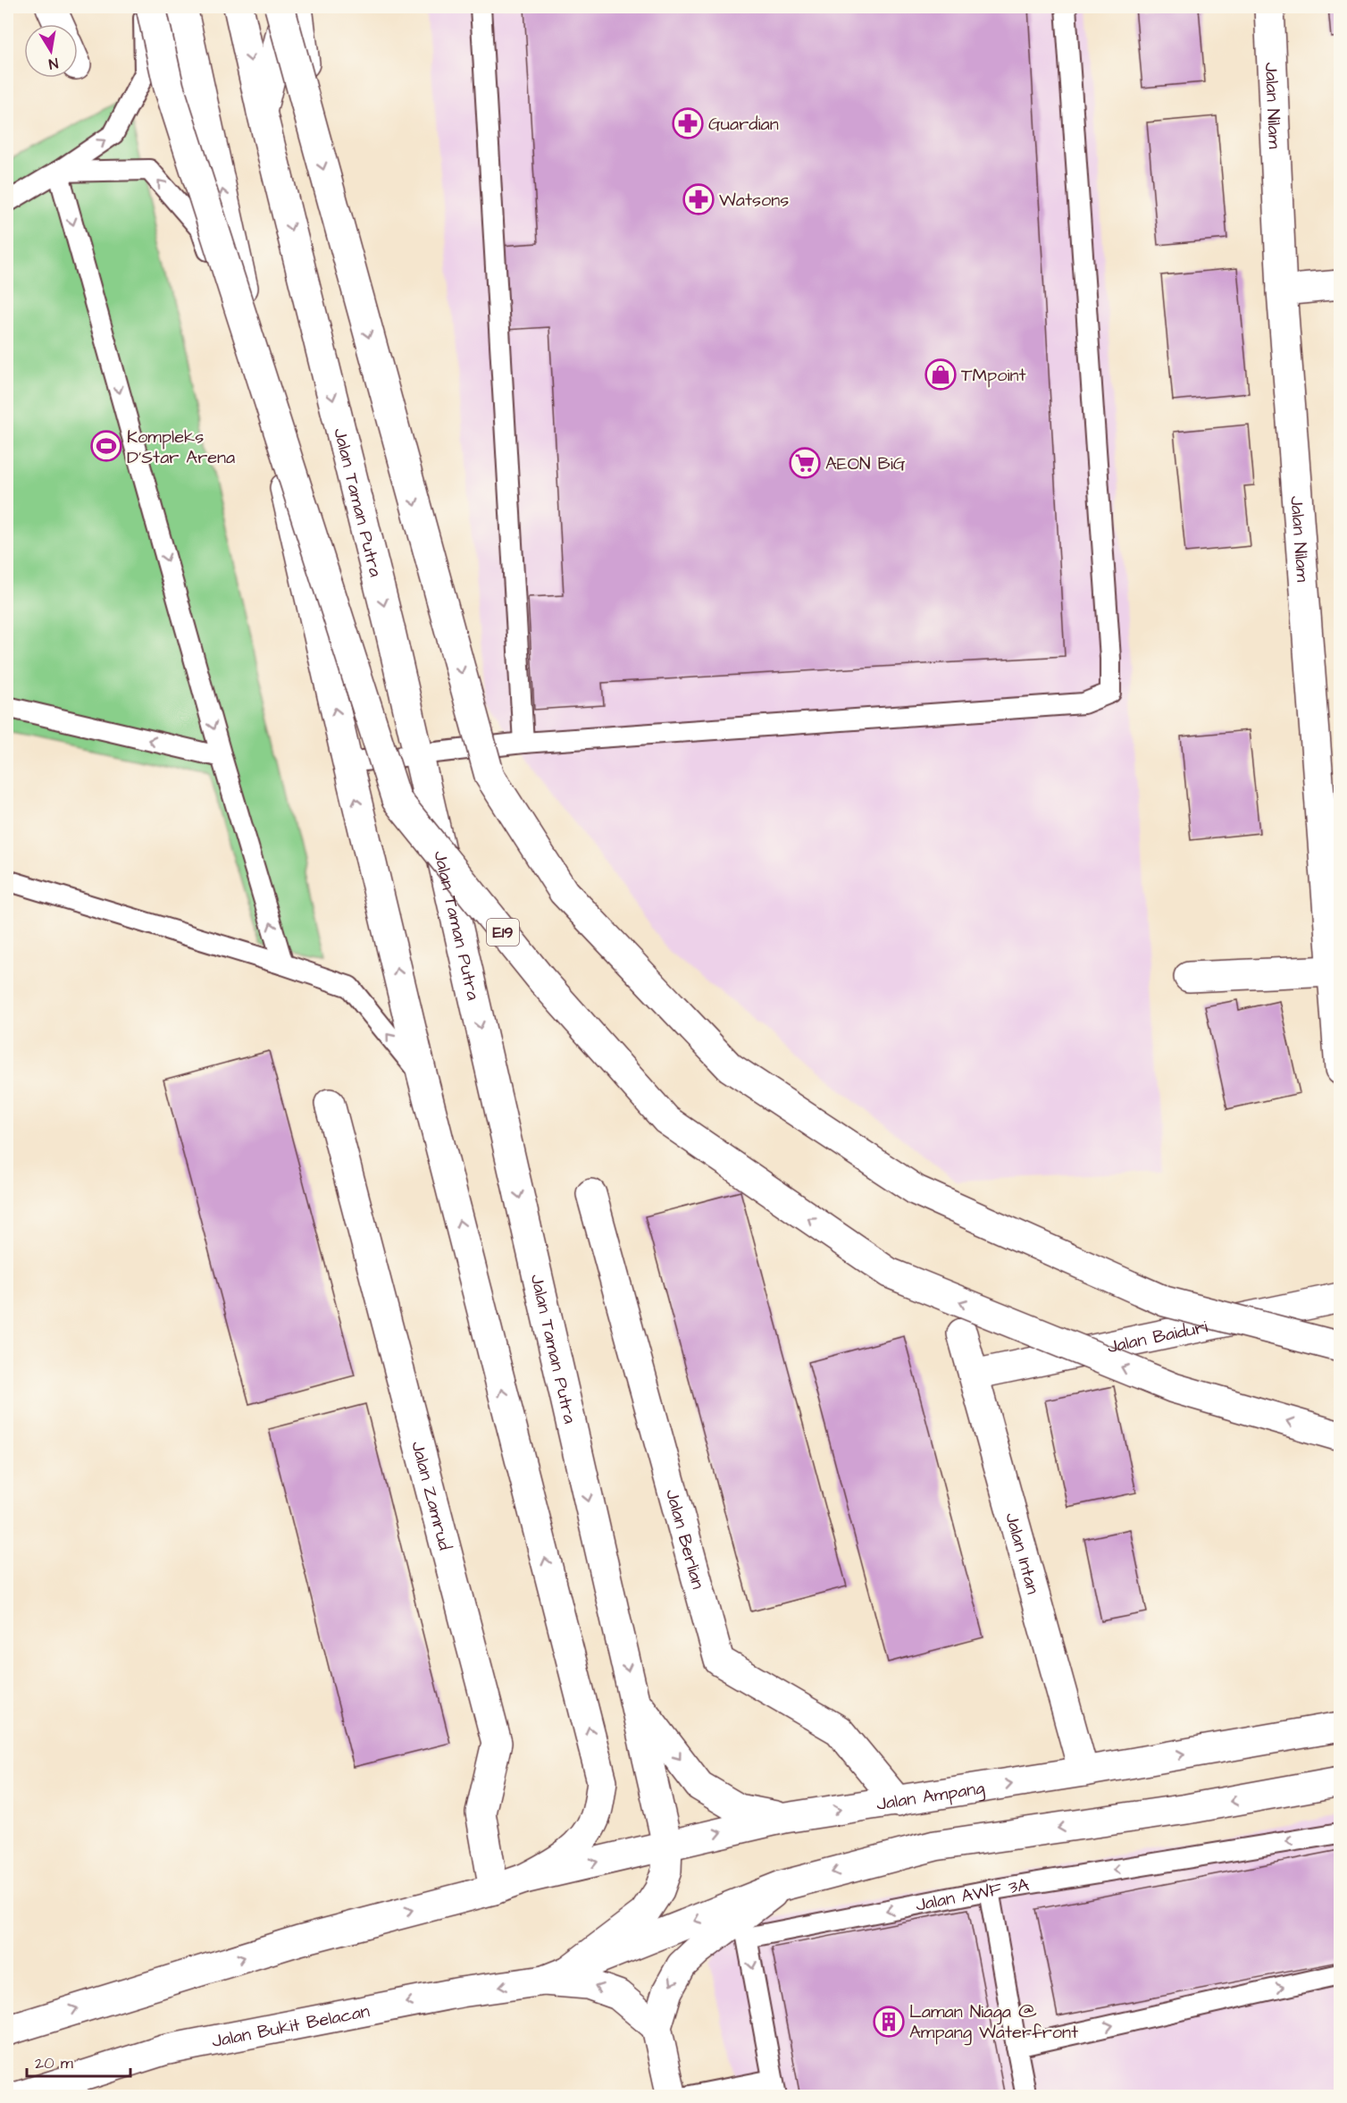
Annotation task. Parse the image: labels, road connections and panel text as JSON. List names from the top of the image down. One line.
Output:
{"streets":{"main road":["Jalan Nilam","Jalan Taman Putra","E19","Jalan Baiduri","Jalan Zamrud","Jalan Berlian","Jalan Intan","Jalan Ampang","Jalan Bukit Belacan"],"lane":["Jalan AWF 3A"]},"crossings":[["Jalan Taman Putra","Jalan Ampang"],["Jalan Taman Putra","Jalan Bukit Belacan"],["Jalan Baiduri","Jalan Intan"],["Jalan Berlian","Jalan Ampang"],["Jalan Intan","Jalan Ampang"]],"places":{"pharmacy":["Guardian","Watsons"],"shop":["TMpoint"],"sports":["Kompleks D'Star Arena"],"supermarket":["AEON BiG"],"building":["Laman Niaga @ Ampang Waterfront"]},"scale_bar":"20 m","north":"bottom"}
